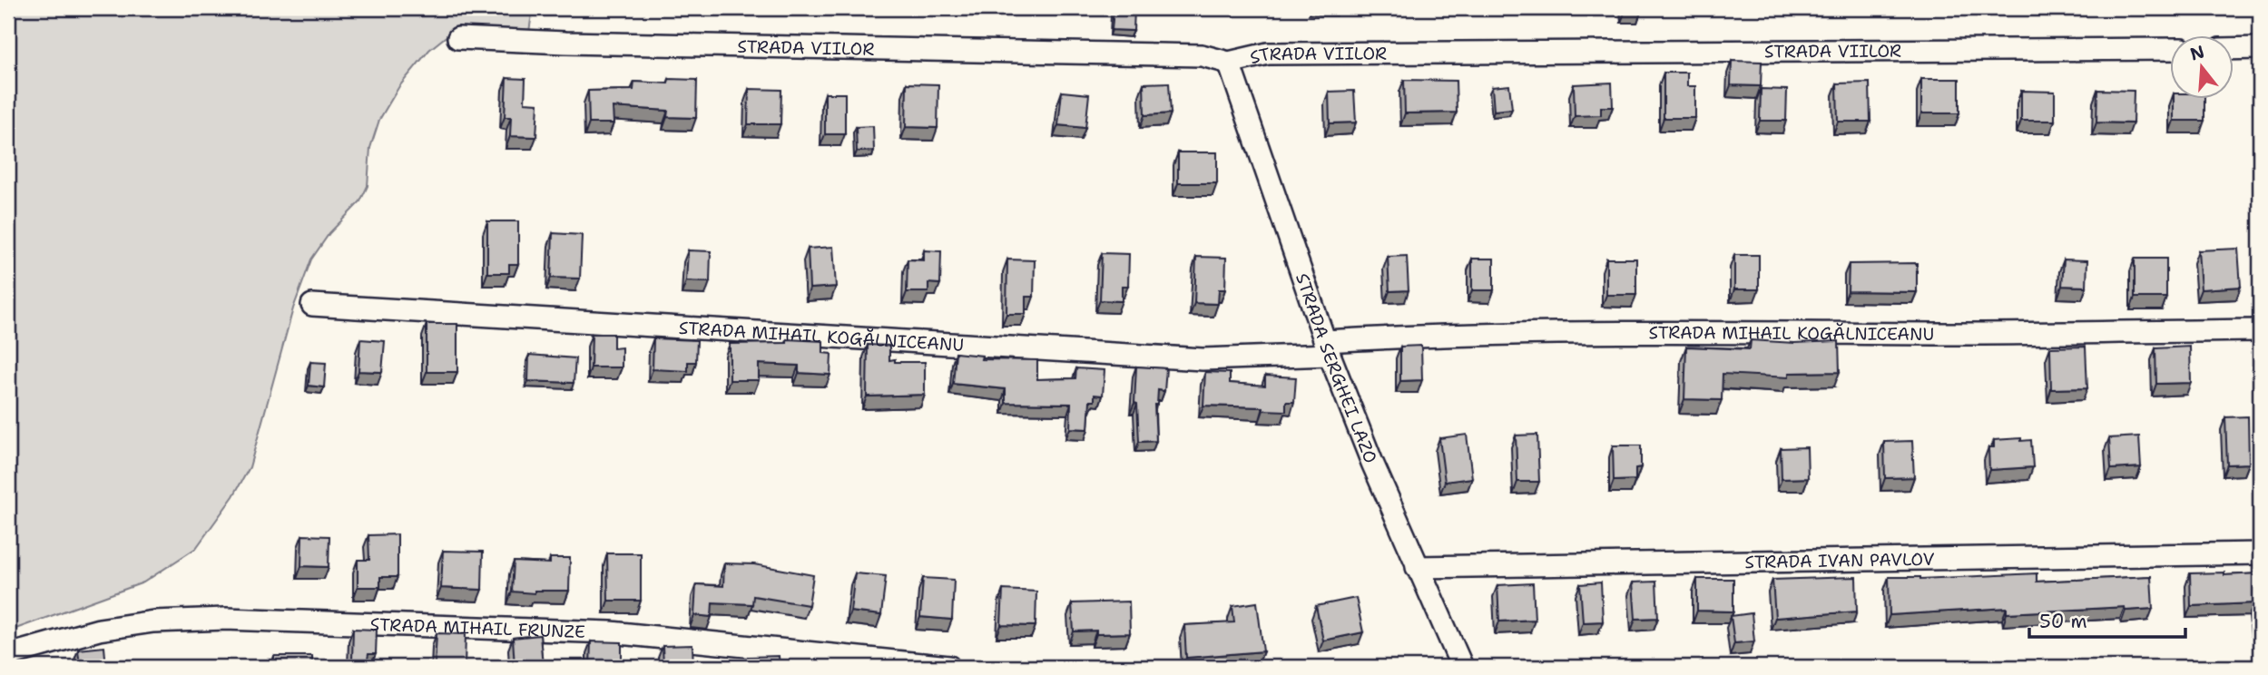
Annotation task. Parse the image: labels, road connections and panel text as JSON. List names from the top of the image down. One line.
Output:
{"streets":{"street":["STRADA VIILOR","STRADA MIHAIL KOGĂLNICEANU","STRADA SERGHEI LAZO","STRADA IVAN PAVLOV","STRADA MIHAIL FRUNZE"]},"crossings":[["STRADA VIILOR","STRADA SERGHEI LAZO"],["STRADA MIHAIL KOGĂLNICEANU","STRADA SERGHEI LAZO"],["STRADA SERGHEI LAZO","STRADA IVAN PAVLOV"]],"scale_bar":"50 m","north":"top"}
